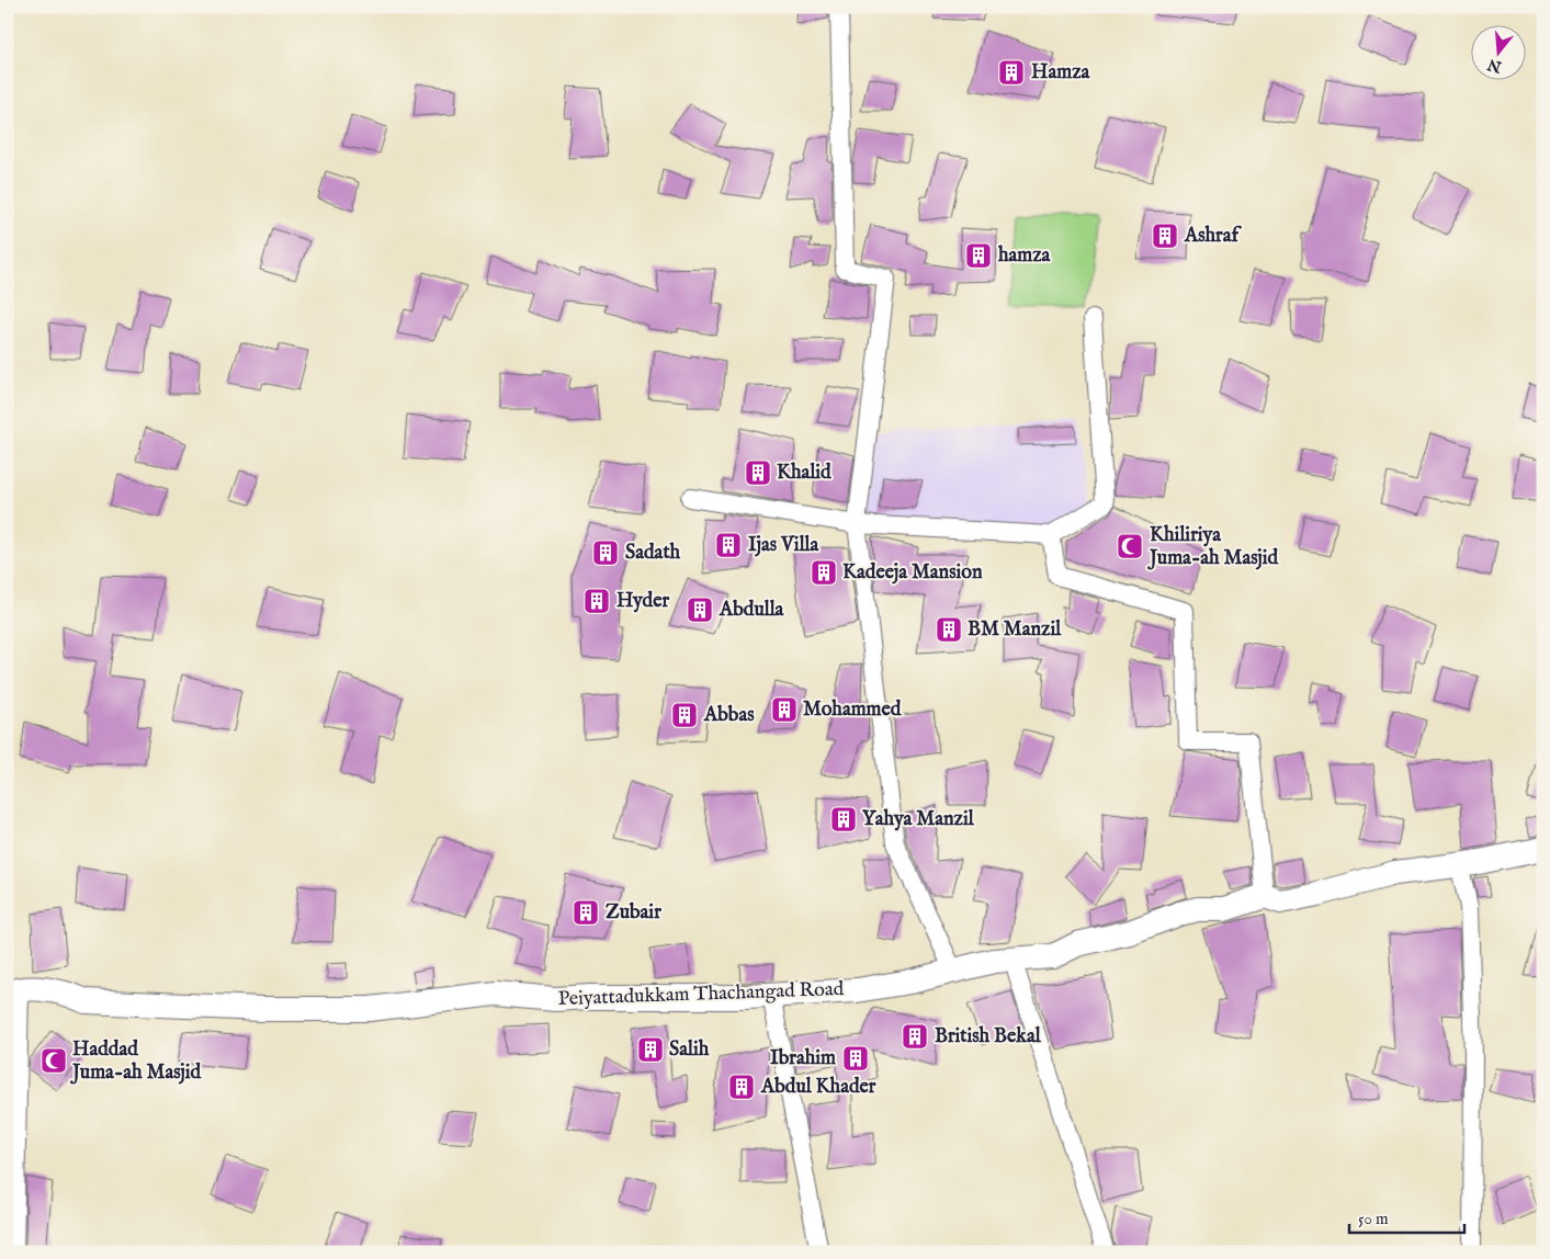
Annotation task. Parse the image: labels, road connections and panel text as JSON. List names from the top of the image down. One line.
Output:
{"streets":{"main road":["Peiyattadukkam Thachangad Road"]},"places":{"building":["Hamza","Ashraf","hamza","Khalid","Ijas Villa","Sadath","Kadeeja Mansion","Hyder","Abdulla","BM Manzil","Mohammed","Abbas","Yahya Manzil","Zubair","British Bekal","Salih","Ibrahim","Abdul Khader"],"mosque":["Khiliriya Juma-ah Masjid","Haddad Juma-ah Masjid"]},"scale_bar":"50 m","north":"bottom"}
